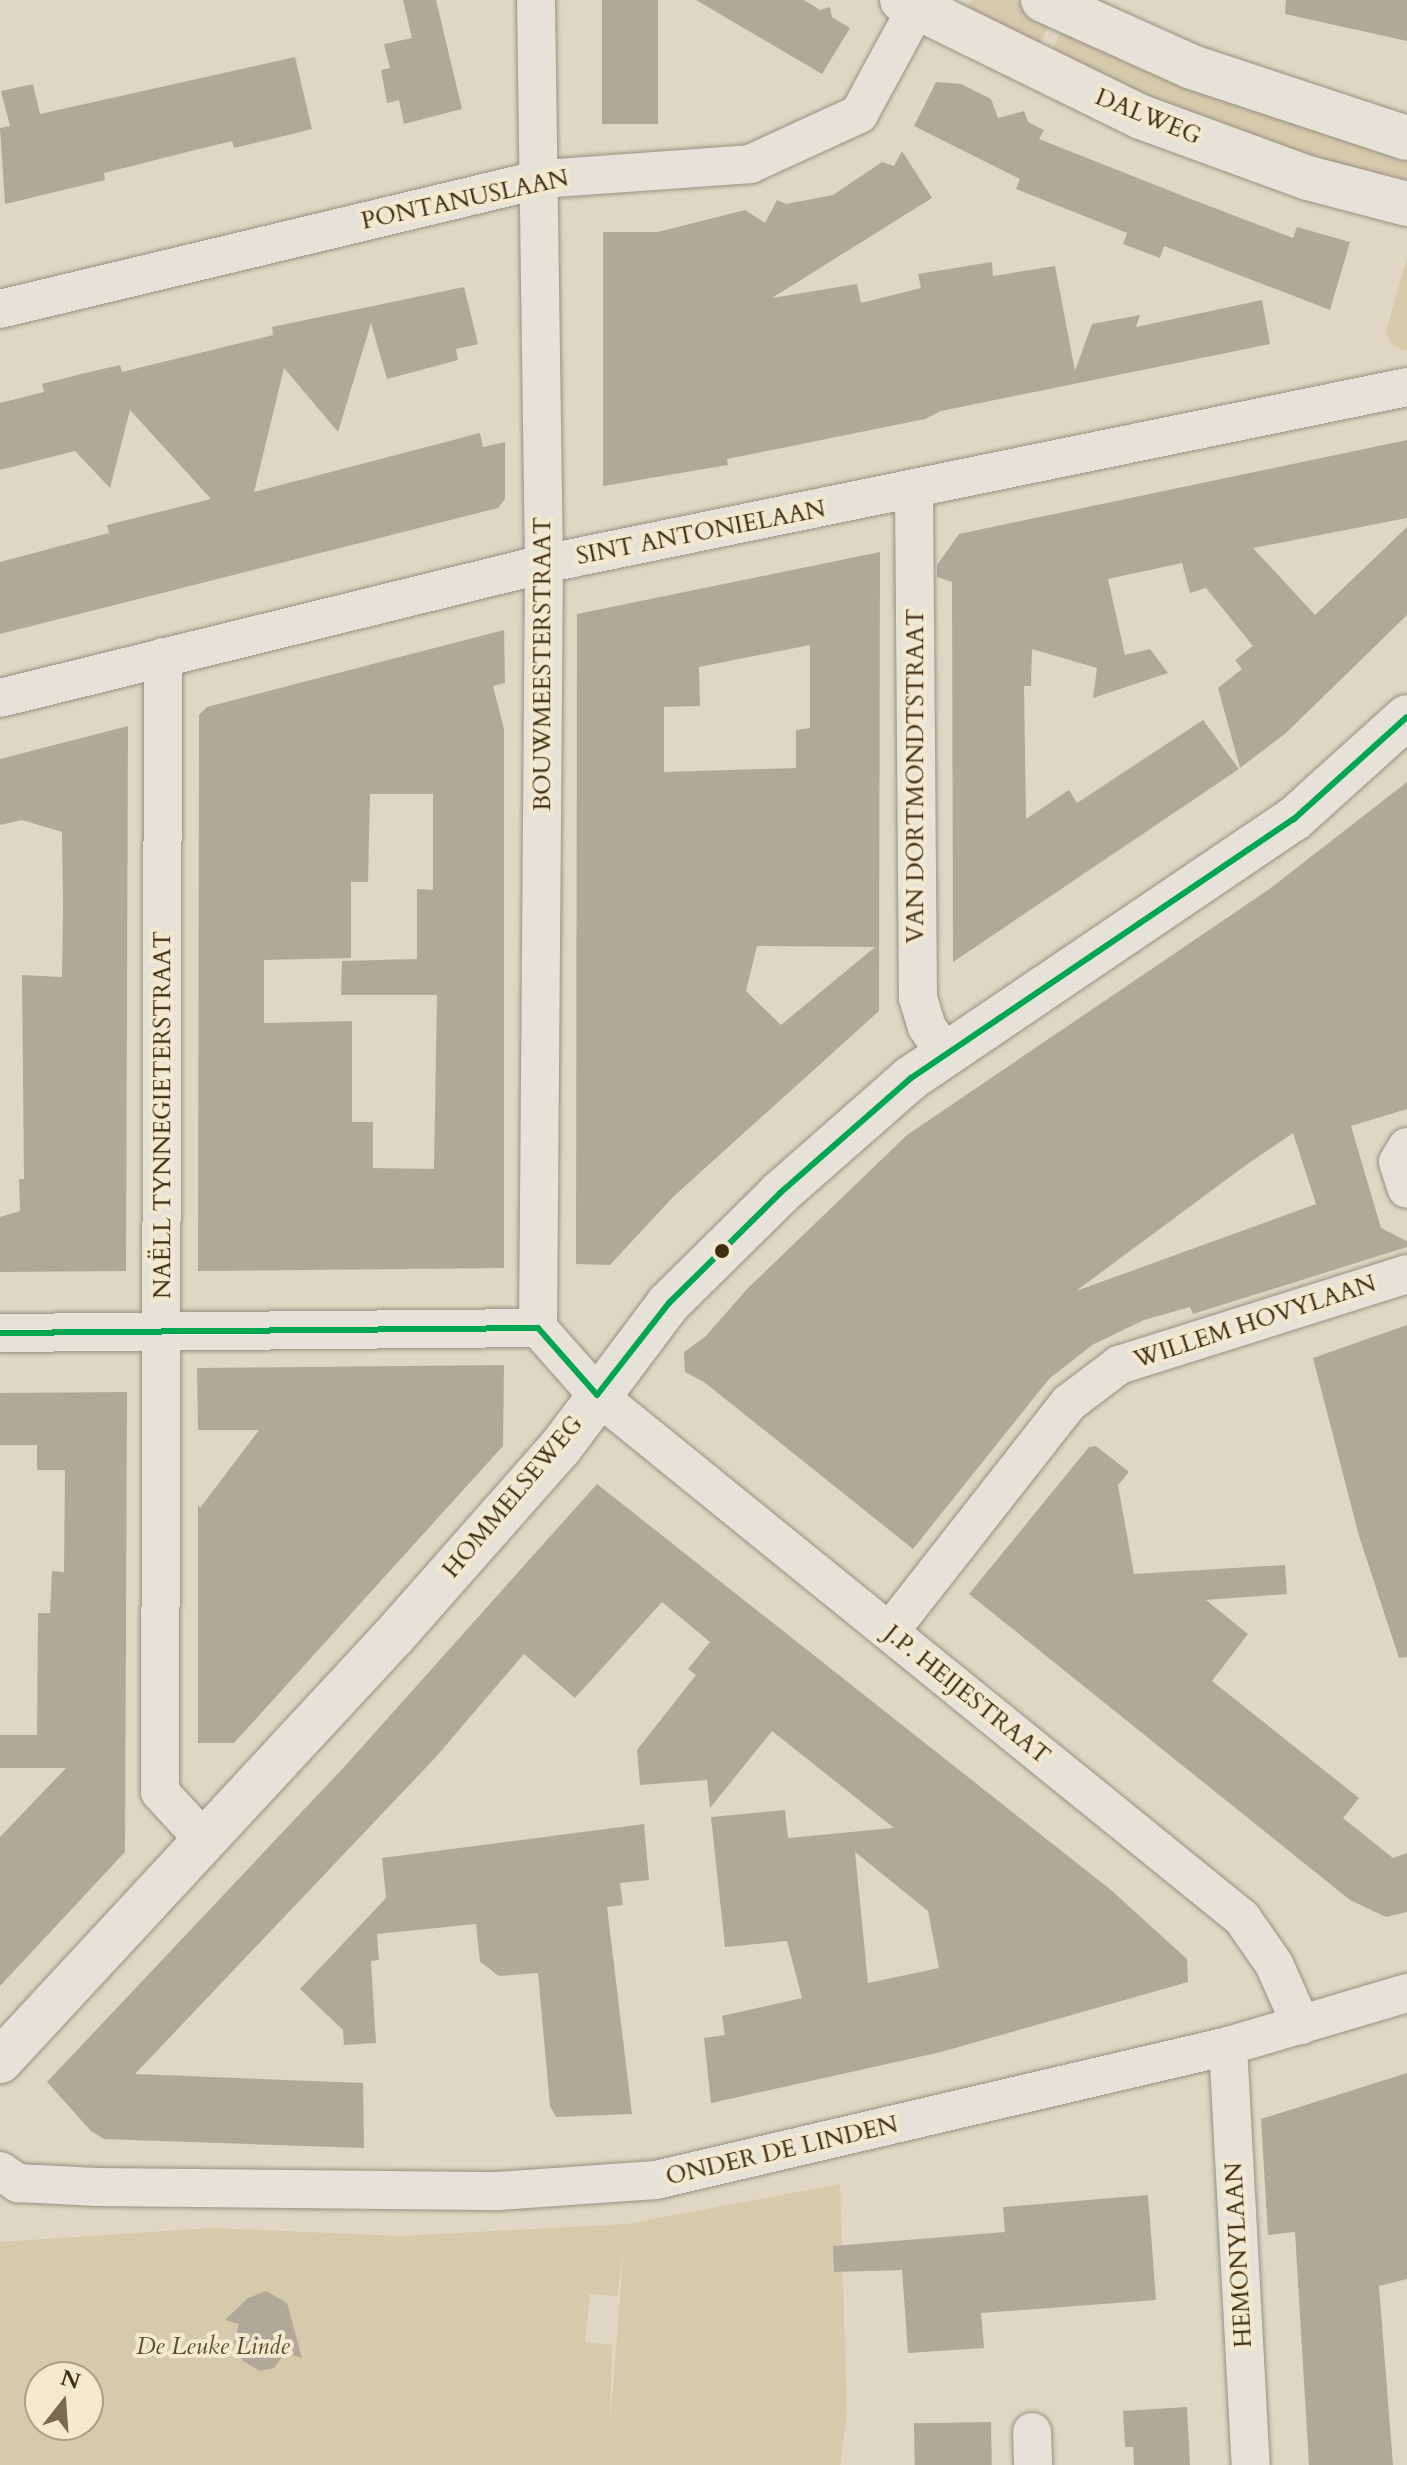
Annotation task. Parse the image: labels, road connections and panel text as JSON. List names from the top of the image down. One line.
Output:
{"streets":{"street":["DALWEG","PONTANUSLAAN","SINT ANTONIELAAN","BOUWMEESTERSTRAAT","VAN DORTMONDTSTRAAT","NAËLL TYNNEGIETERSTRAAT","WILLEM HOVYLAAN","HOMMELSEWEG","J.P. HEIJESTRAAT","ONDER DE LINDEN","HEMONYLAAN"]},"crossings":[["DALWEG","PONTANUSLAAN"],["PONTANUSLAAN","BOUWMEESTERSTRAAT"],["SINT ANTONIELAAN","BOUWMEESTERSTRAAT"],["SINT ANTONIELAAN","VAN DORTMONDTSTRAAT"],["SINT ANTONIELAAN","NAËLL TYNNEGIETERSTRAAT"],["BOUWMEESTERSTRAAT","J.P. HEIJESTRAAT"],["VAN DORTMONDTSTRAAT","HOMMELSEWEG"],["NAËLL TYNNEGIETERSTRAAT","HOMMELSEWEG"],["WILLEM HOVYLAAN","J.P. HEIJESTRAAT"],["HOMMELSEWEG","J.P. HEIJESTRAAT"],["J.P. HEIJESTRAAT","ONDER DE LINDEN"],["ONDER DE LINDEN","HEMONYLAAN"]],"parks":["De Leuke Linde"],"north":"top"}
